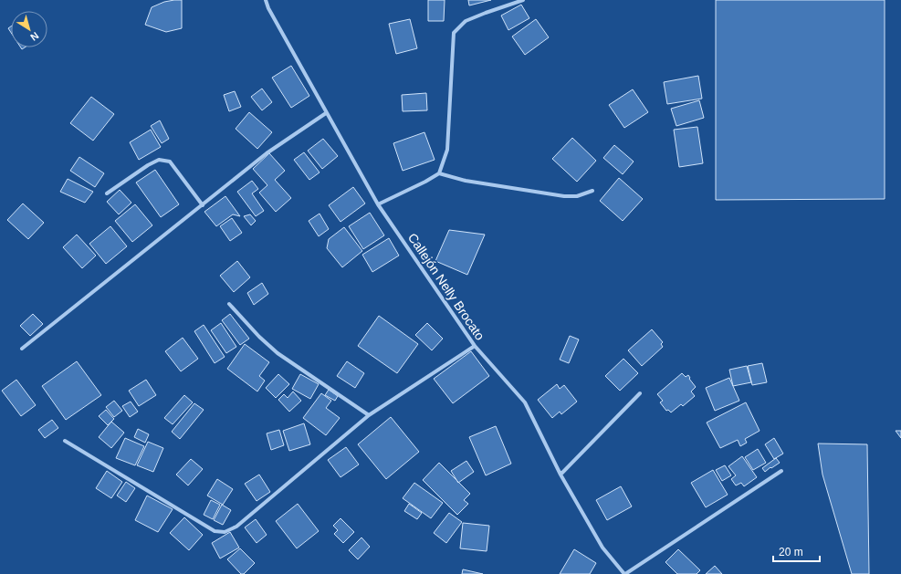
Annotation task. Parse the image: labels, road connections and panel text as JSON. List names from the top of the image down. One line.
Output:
{"streets":{"street":["Callejón Nelly Brocato"]},"scale_bar":"20 m","north":"bottom right"}
